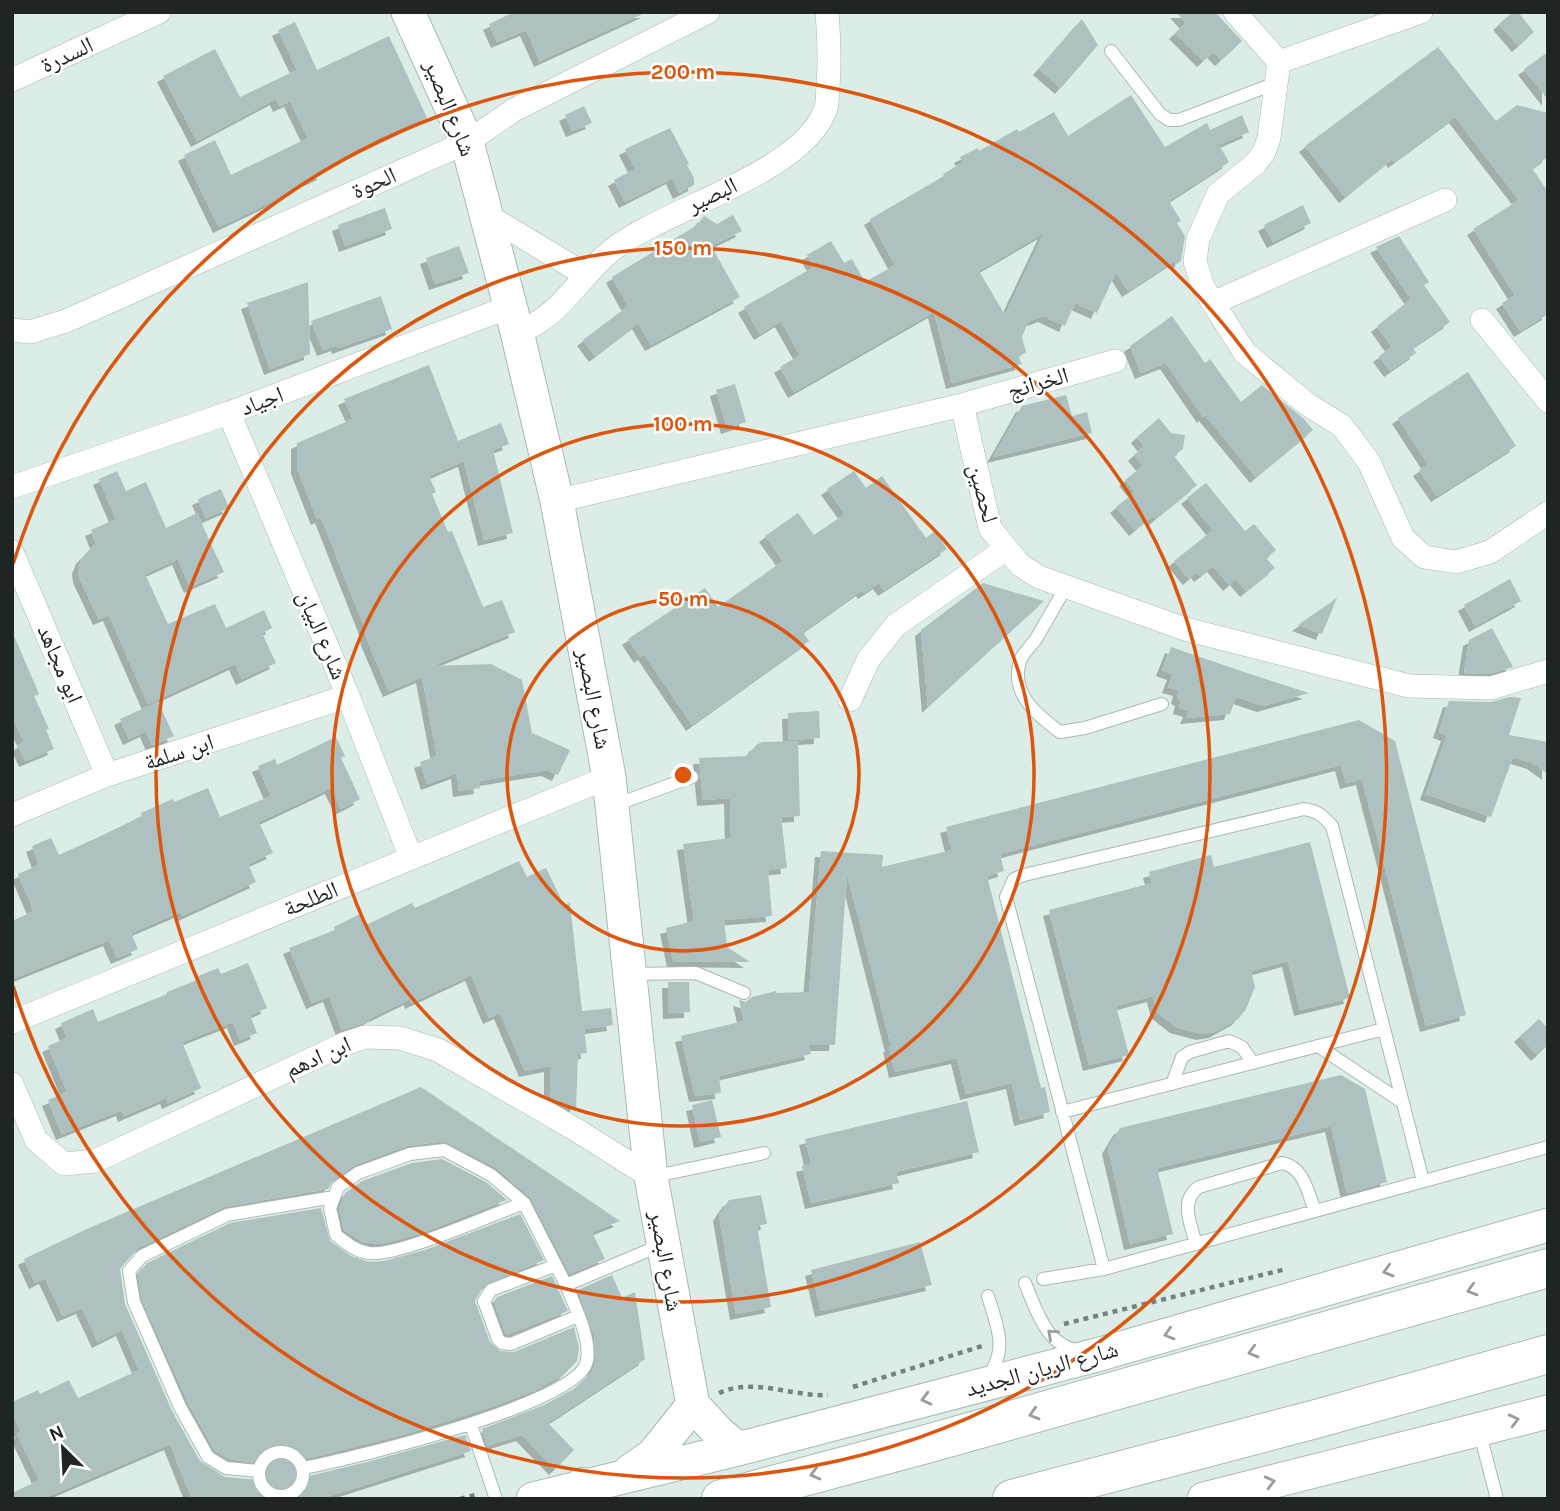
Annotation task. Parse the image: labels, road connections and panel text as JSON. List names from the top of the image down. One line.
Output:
{"streets":{"highway":["شارع الريان الجديد"],"street":["السدرة","شارع البصير","الحوة","البصير","الخرانج","اجياد","لحصين","شارع البيان","ابو مجاهد","ابن سلمة","الطلحة","ابن ادهم"]},"crossings":[["شارع البصير","الحوة"],["شارع البصير","البصير"],["شارع البصير","اجياد"],["شارع البصير","الطلحة"],["شارع البصير","ابن ادهم"],["البصير","اجياد"],["الخرانج","لحصين"],["اجياد","شارع البيان"],["شارع البيان","ابن سلمة"],["شارع البيان","الطلحة"],["ابو مجاهد","ابن سلمة"]],"north":"top left","rings":["200 m","150 m","100 m","50 m"]}
